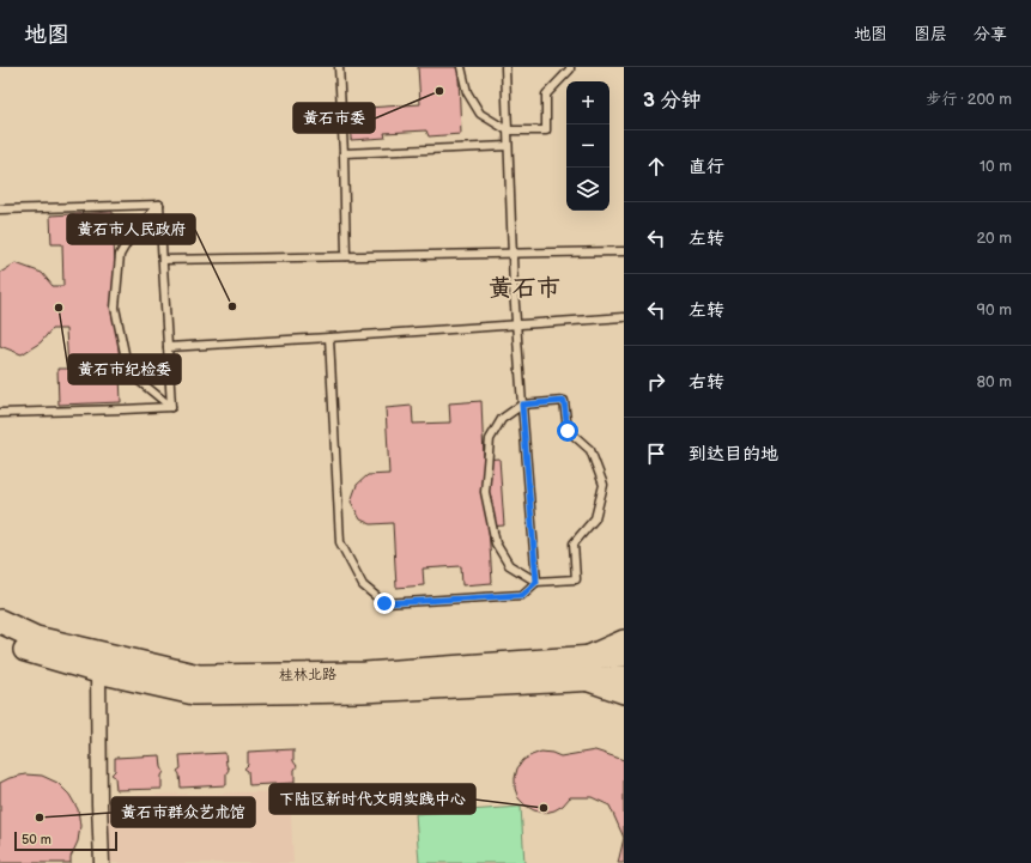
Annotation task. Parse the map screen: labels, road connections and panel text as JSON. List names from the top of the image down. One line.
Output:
{"streets":{"main road":["桂林北路"]},"districts":["黄石市"],"places":["黄石市委","黄石市人民政府","黄石市纪检委","下陆区新时代文明实践中心","黄石市群众艺术馆"],"scale_bar":"50 m","page":{"header":"地图","nav":["地图","图层","分享"],"heading":["3 分钟","步行 · 200 m"],"map_buttons":["+","−"],"list":[["直行","10 m"],["左转","20 m"],["左转","90 m"],["右转","80 m"],"到达目的地"],"scale":"50 m"}}
